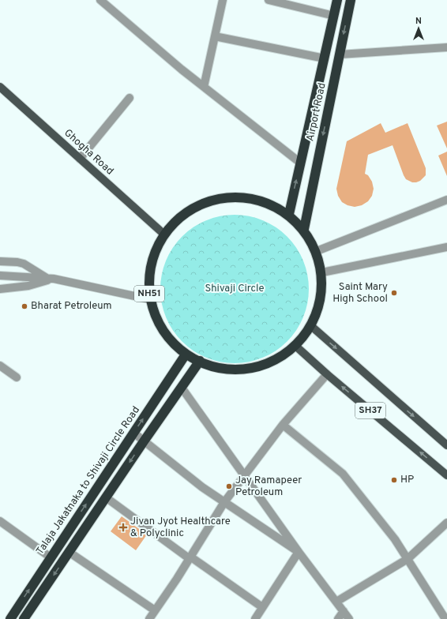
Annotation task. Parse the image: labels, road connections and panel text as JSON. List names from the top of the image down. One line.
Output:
{"streets":{"highway":["Airport Road","NH51","Talaja Jakatnaka to Shivaji Circle Road"],"main road":["Ghogha Road","SH37"]},"crossings":[["Airport Road","NH51"],["Ghogha Road","NH51"],["NH51","SH37"],["NH51","Talaja Jakatnaka to Shivaji Circle Road"]],"parks":["Shivaji Circle"],"places":{"other":["Saint Mary High School","Bharat Petroleum","HP","Jay Ramapeer Petroleum"],"health":["Jivan Jyot Healthcare & Polyclinic"]},"north":"top"}
